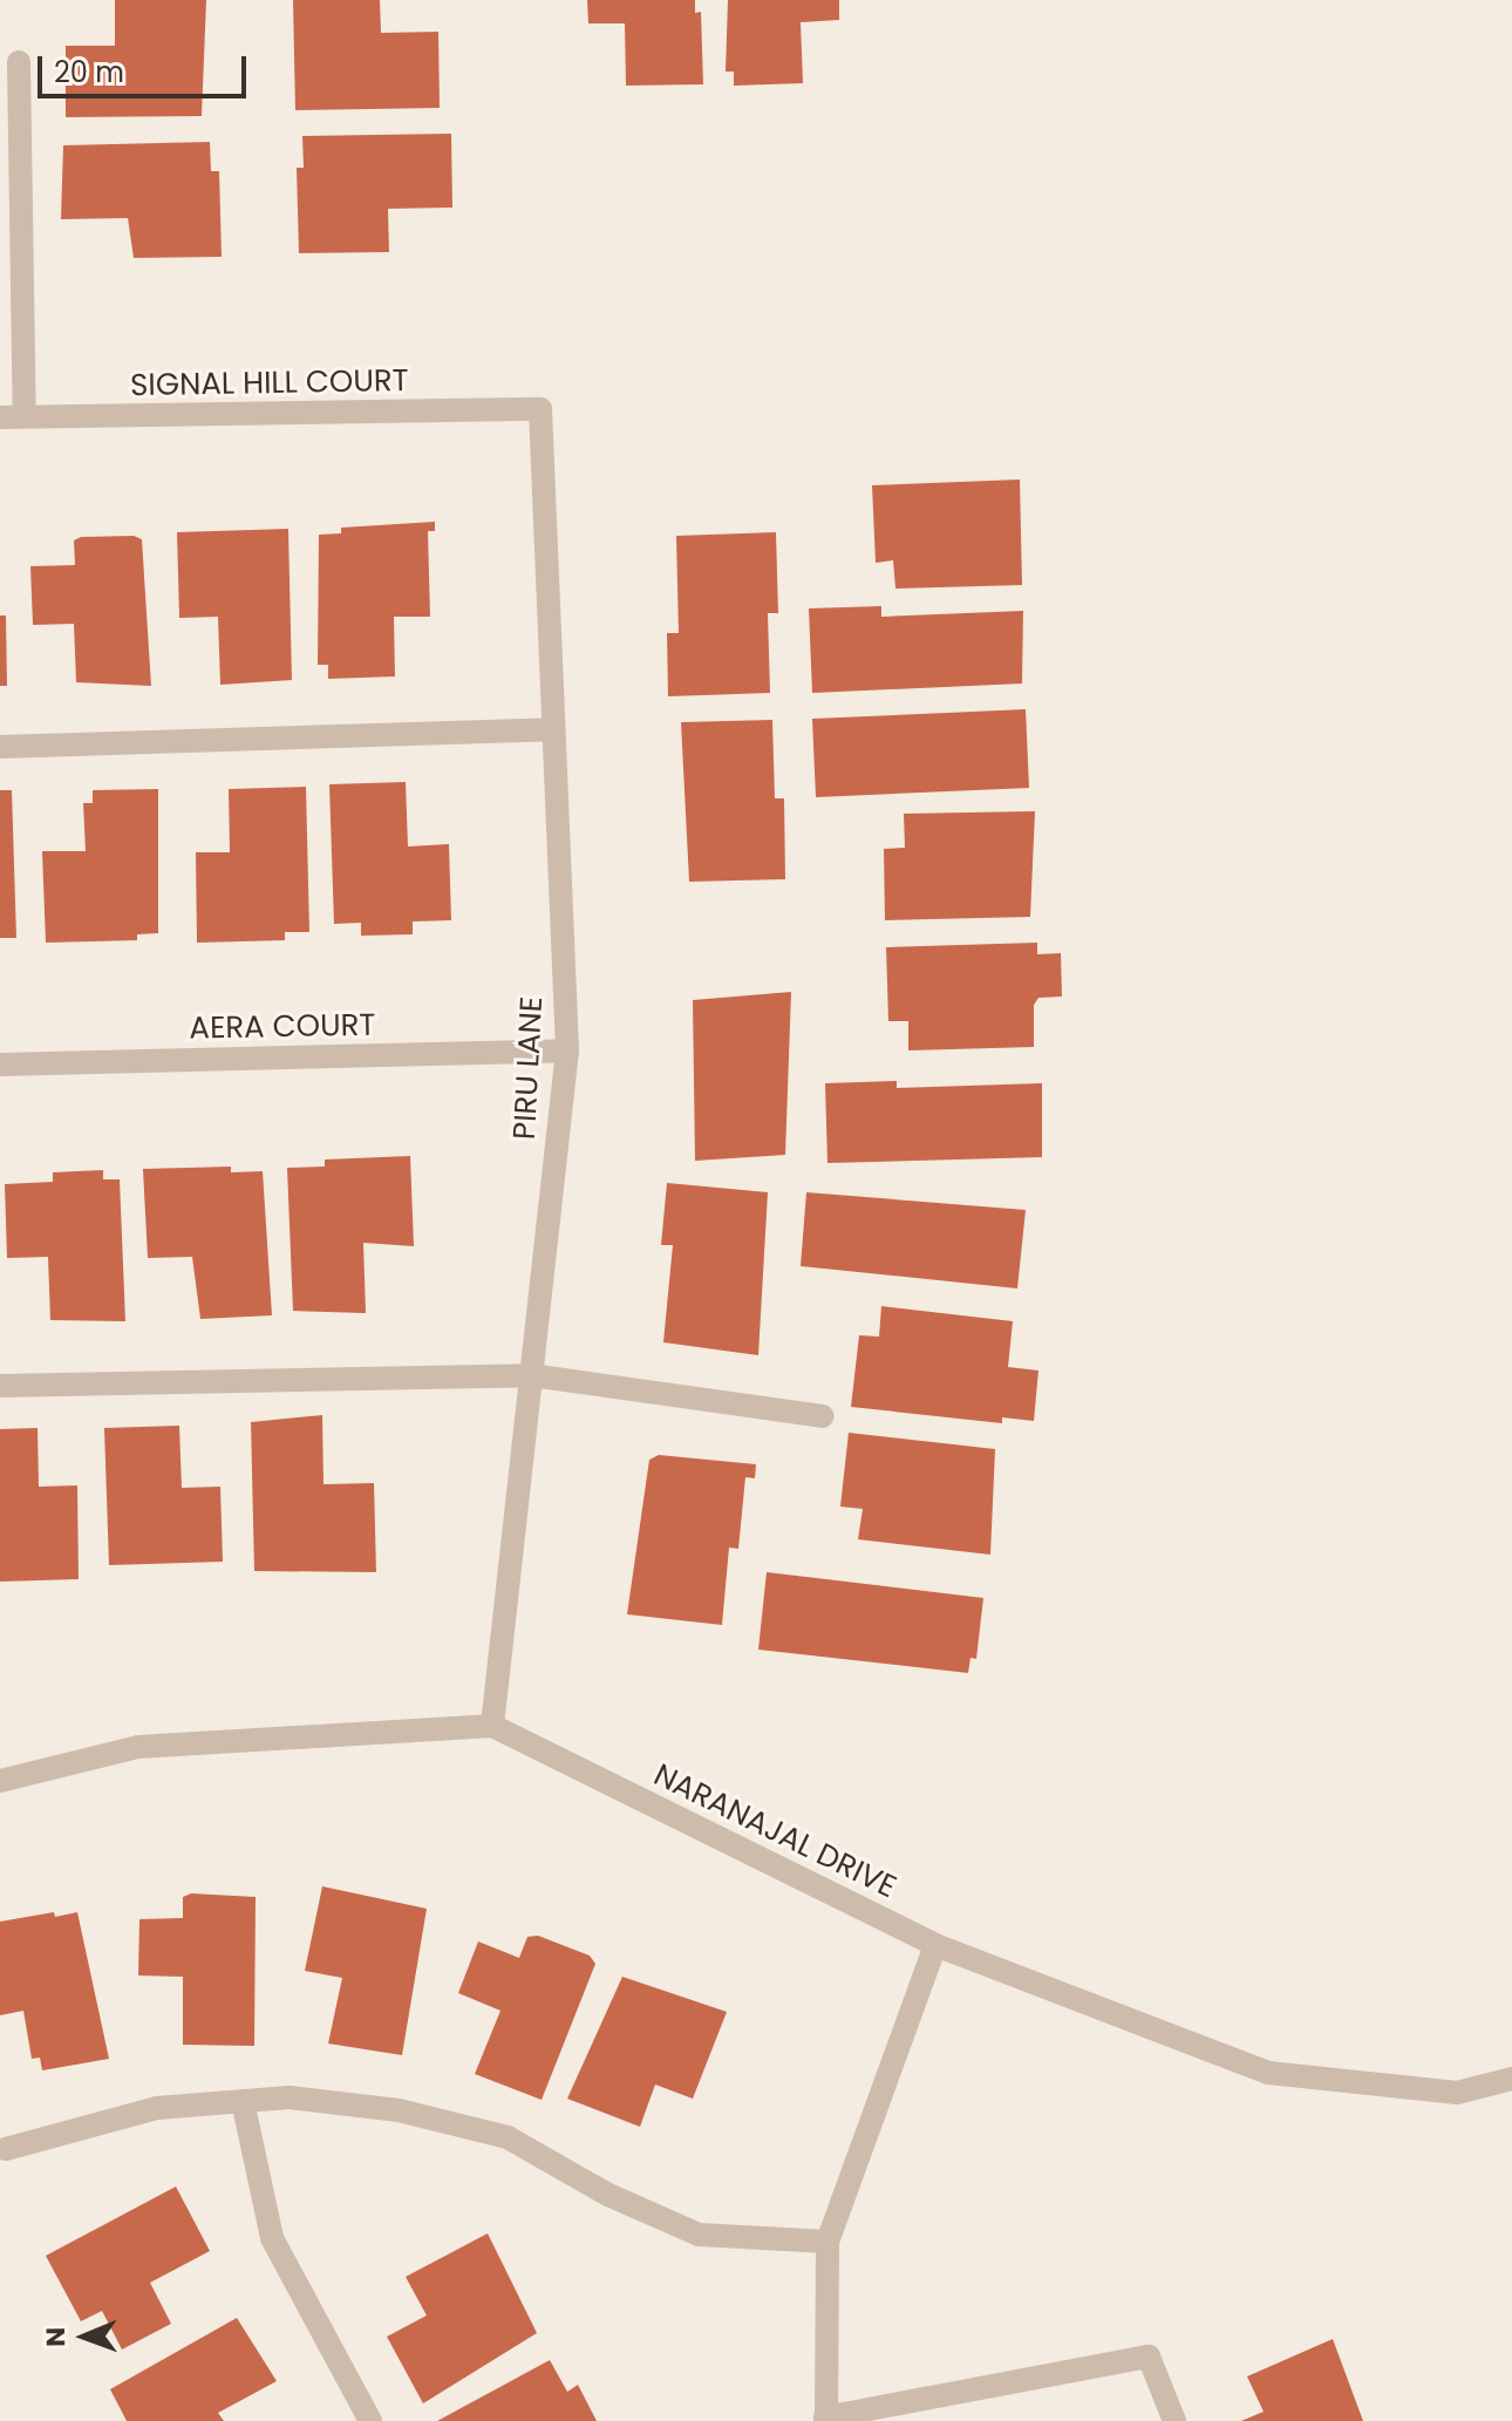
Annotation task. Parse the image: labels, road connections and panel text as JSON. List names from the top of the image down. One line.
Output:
{"streets":{"street":["SIGNAL HILL COURT","AERA COURT","PIRU LANE","NARANAJAL DRIVE"]},"crossings":[["SIGNAL HILL COURT","PIRU LANE"],["AERA COURT","PIRU LANE"],["PIRU LANE","NARANAJAL DRIVE"]],"scale_bar":"20 m","north":"left"}
